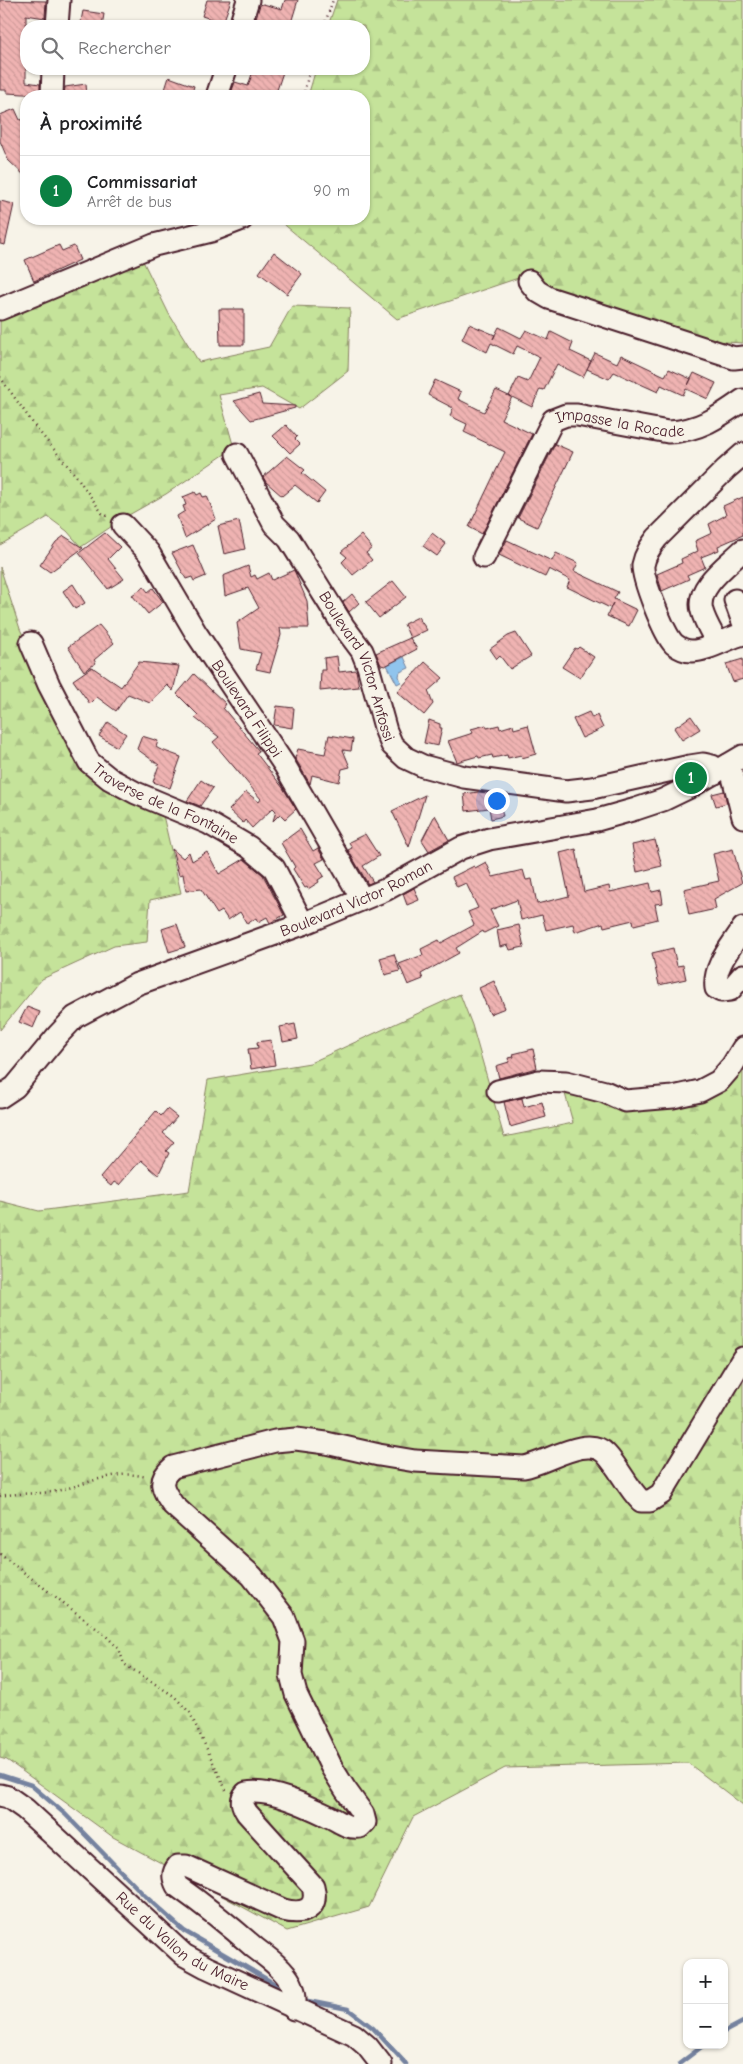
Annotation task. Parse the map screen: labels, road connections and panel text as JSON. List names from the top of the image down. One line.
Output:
{"streets":{"street":["Impasse la Rocade","Boulevard Victor Anfossi","Boulevard Filippi","Traverse de la Fontaine","Boulevard Victor Roman","Rue du Vallon du Maire"]},"crossings":[["Boulevard Victor Anfossi","Boulevard Victor Roman"],["Boulevard Filippi","Boulevard Victor Roman"],["Traverse de la Fontaine","Boulevard Victor Roman"]],"page":{"search":"Rechercher","heading":"À proximité","list":[{"mark":"1","name":"Commissariat","note":"Arrêt de bus","value":"90 m"}],"pins":"1","map_buttons":["+","−"]}}
